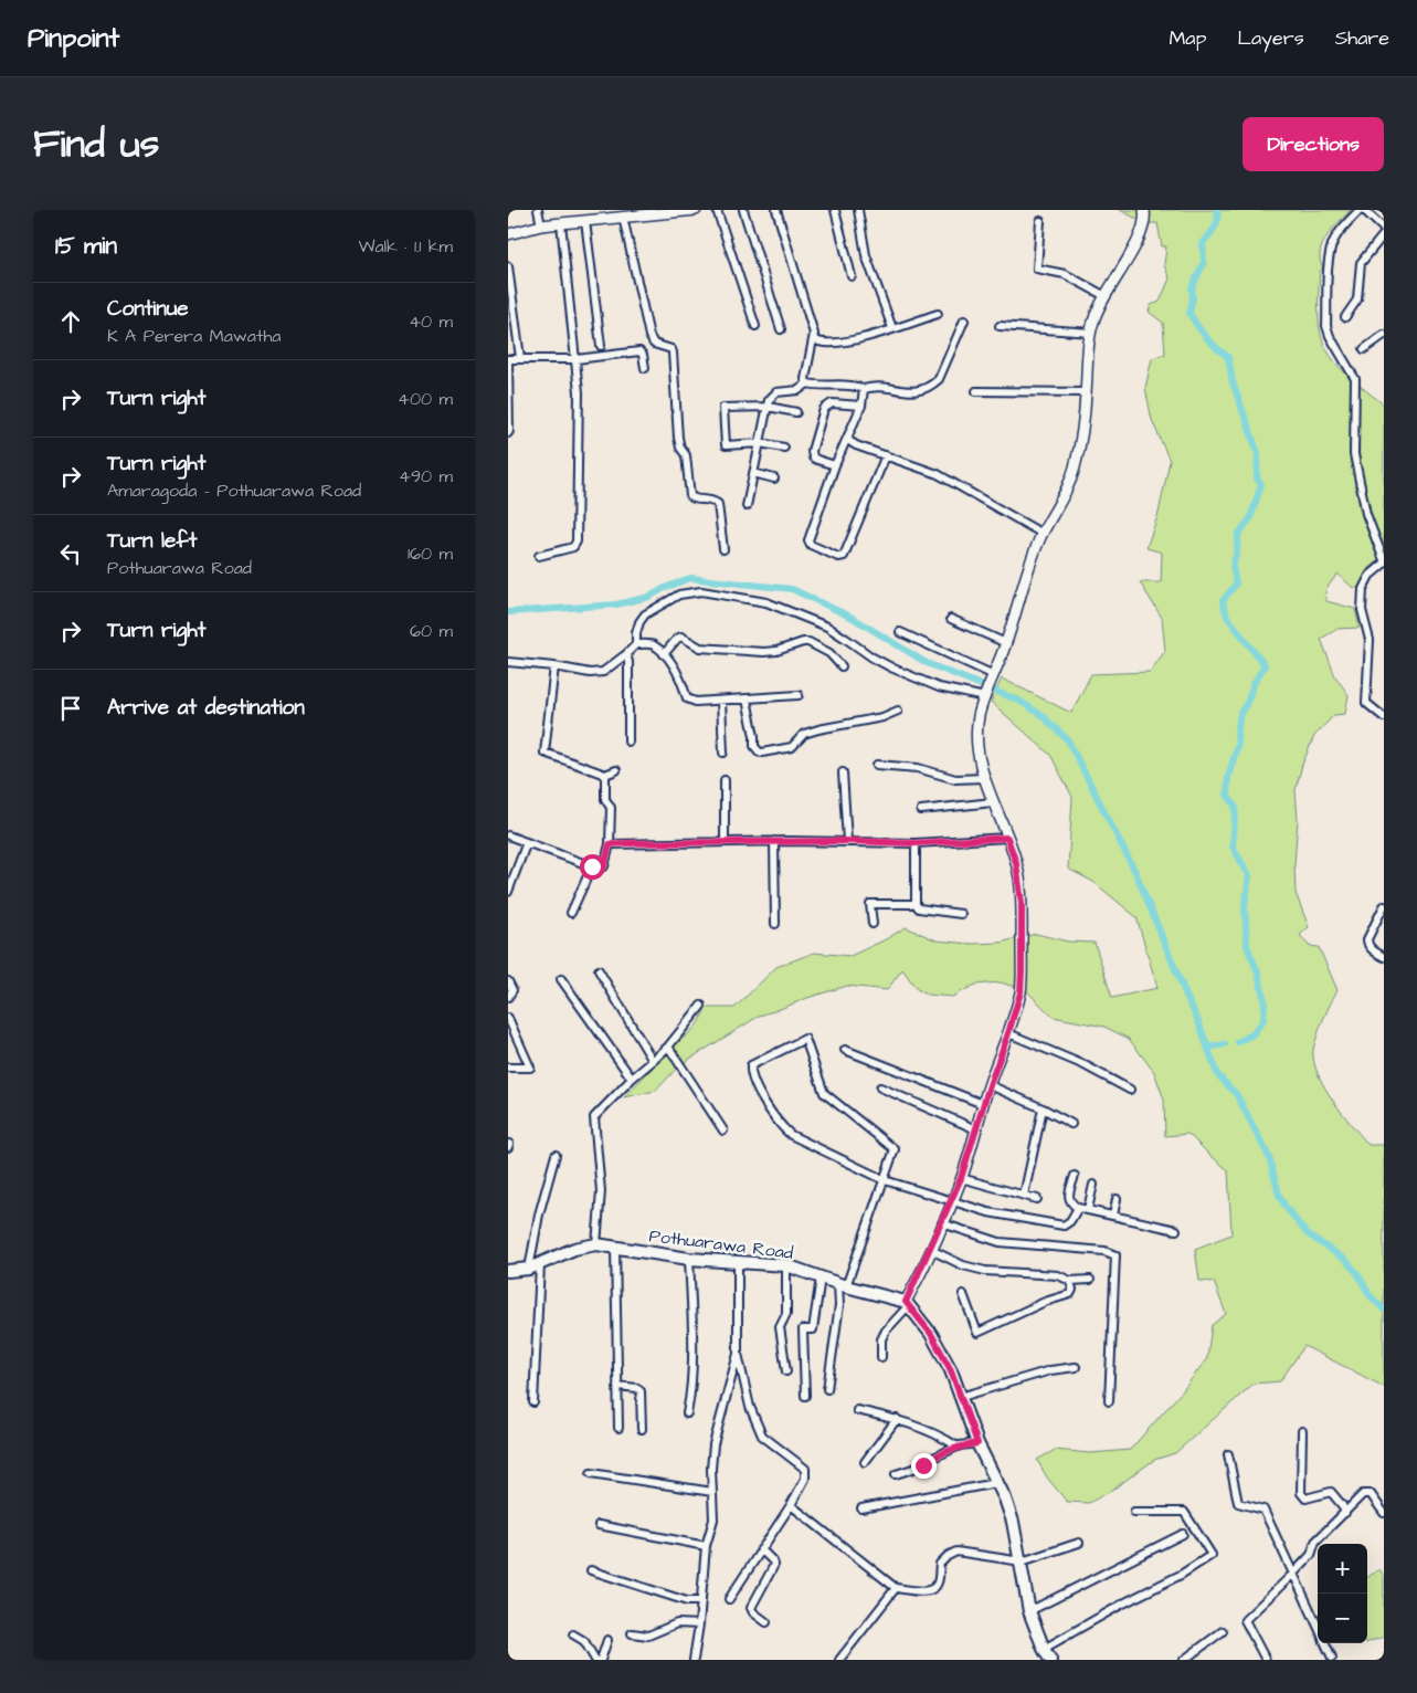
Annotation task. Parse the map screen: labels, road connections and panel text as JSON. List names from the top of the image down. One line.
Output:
{"streets":{"main road":["Pothuarawa Road"]},"page":{"header":"Pinpoint","nav":["Map","Layers","Share"],"title":"Find us","buttons":"Directions","heading":["15 min","Walk · 1.1 km"],"list":[["Continue","K A Perera Mawatha","40 m"],["Turn right","400 m"],["Turn right","Amaragoda - Pothuarawa Road","490 m"],["Turn left","Pothuarawa Road","160 m"],["Turn right","60 m"],"Arrive at destination"],"map_buttons":["+","−"]}}
